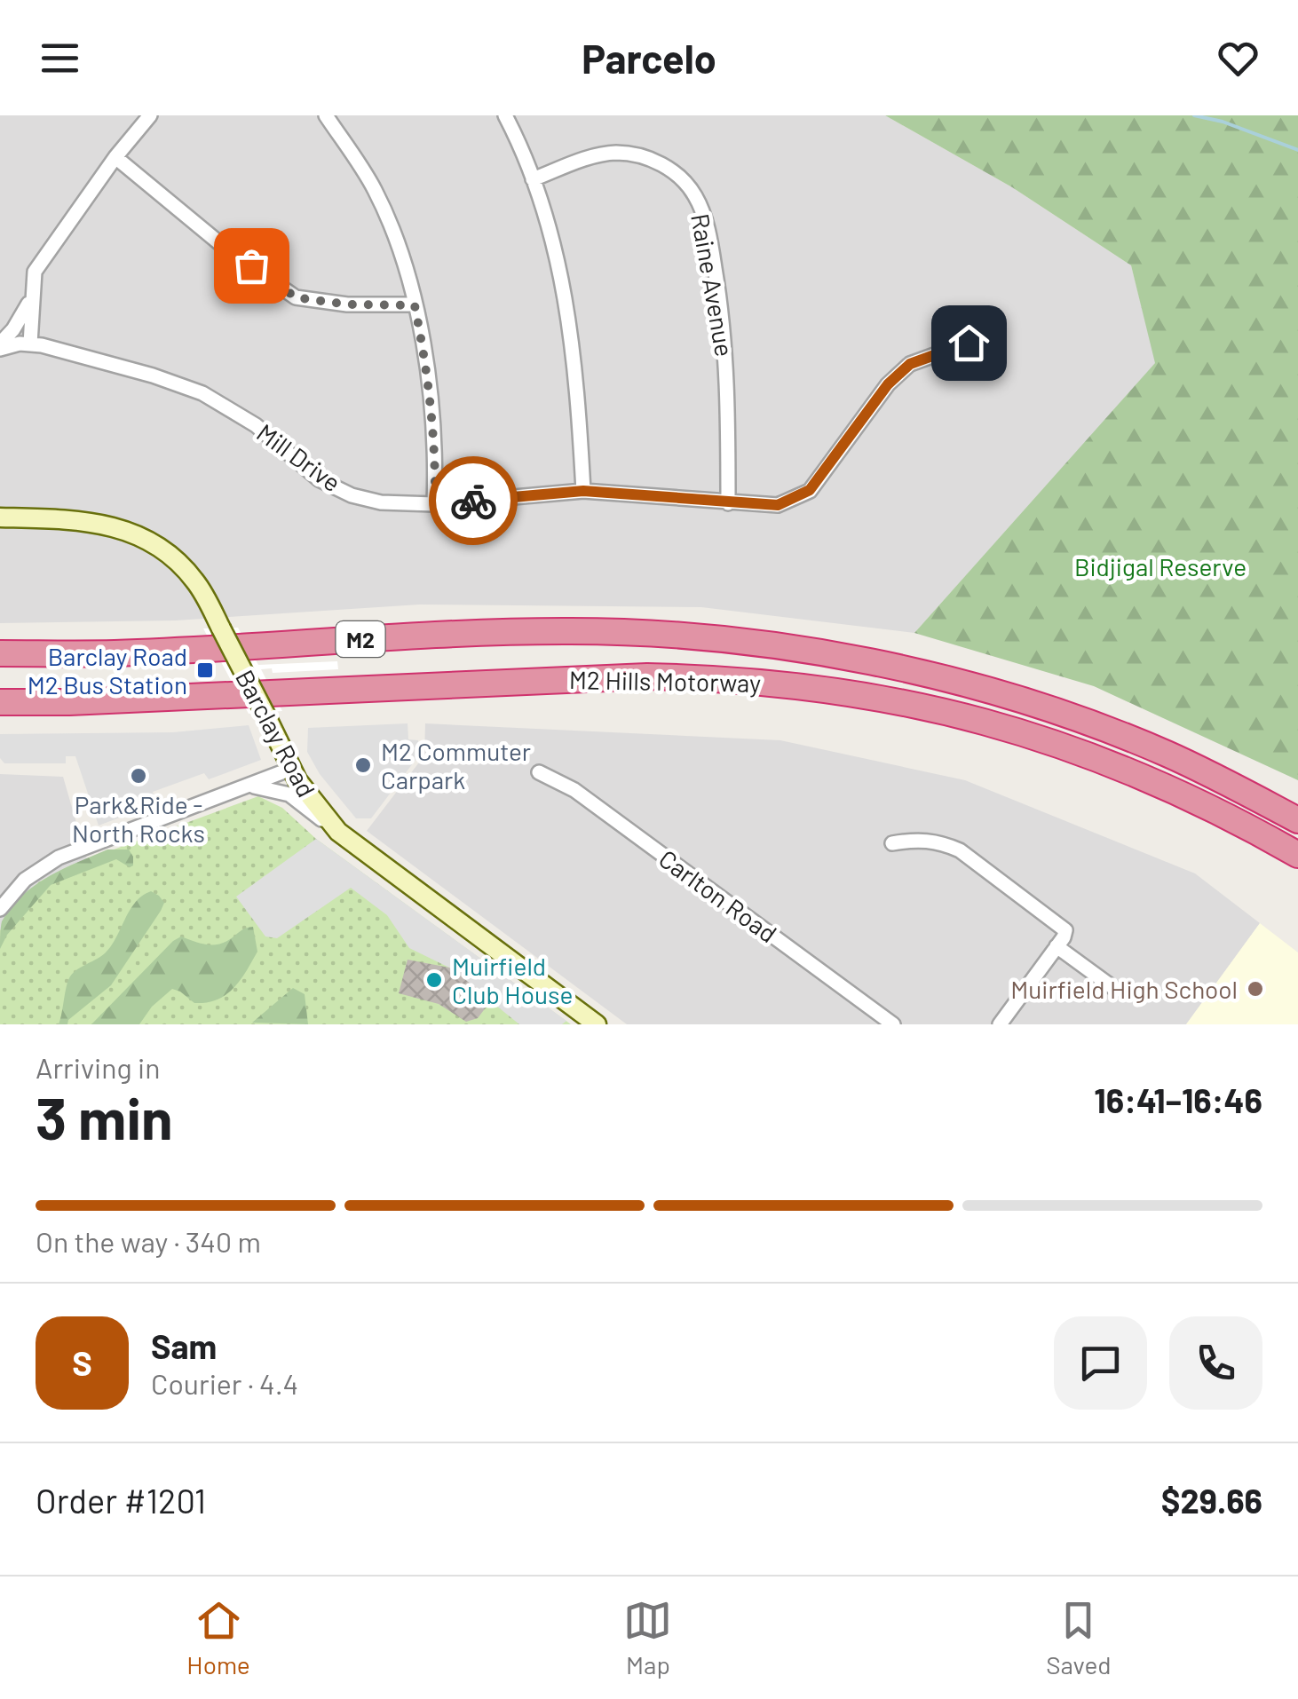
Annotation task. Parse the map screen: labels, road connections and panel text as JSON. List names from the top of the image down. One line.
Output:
{"streets":{"highway":["M2","M2 Hills Motorway"],"main road":["Barclay Road"],"street":["Raine Avenue","Mill Drive","Carlton Road"]},"crossings":[["Raine Avenue","Mill Drive"]],"parks":["Bidjigal Reserve"],"places":{"transit":["Barclay Road M2 Bus Station"],"other":["M2 Commuter Carpark","Park&Ride - North Rocks","Muirfield Club House","Muirfield High School"]},"page":{"header":"Parcelo","heading":["3 min","Arriving in","16:41–16:46"],"panel":["Sam","Courier · 4.4","Order #1201","$29.66"],"bar":"On the way · 340 m","round":"S","tabs":["Home","Map","Saved"]}}
